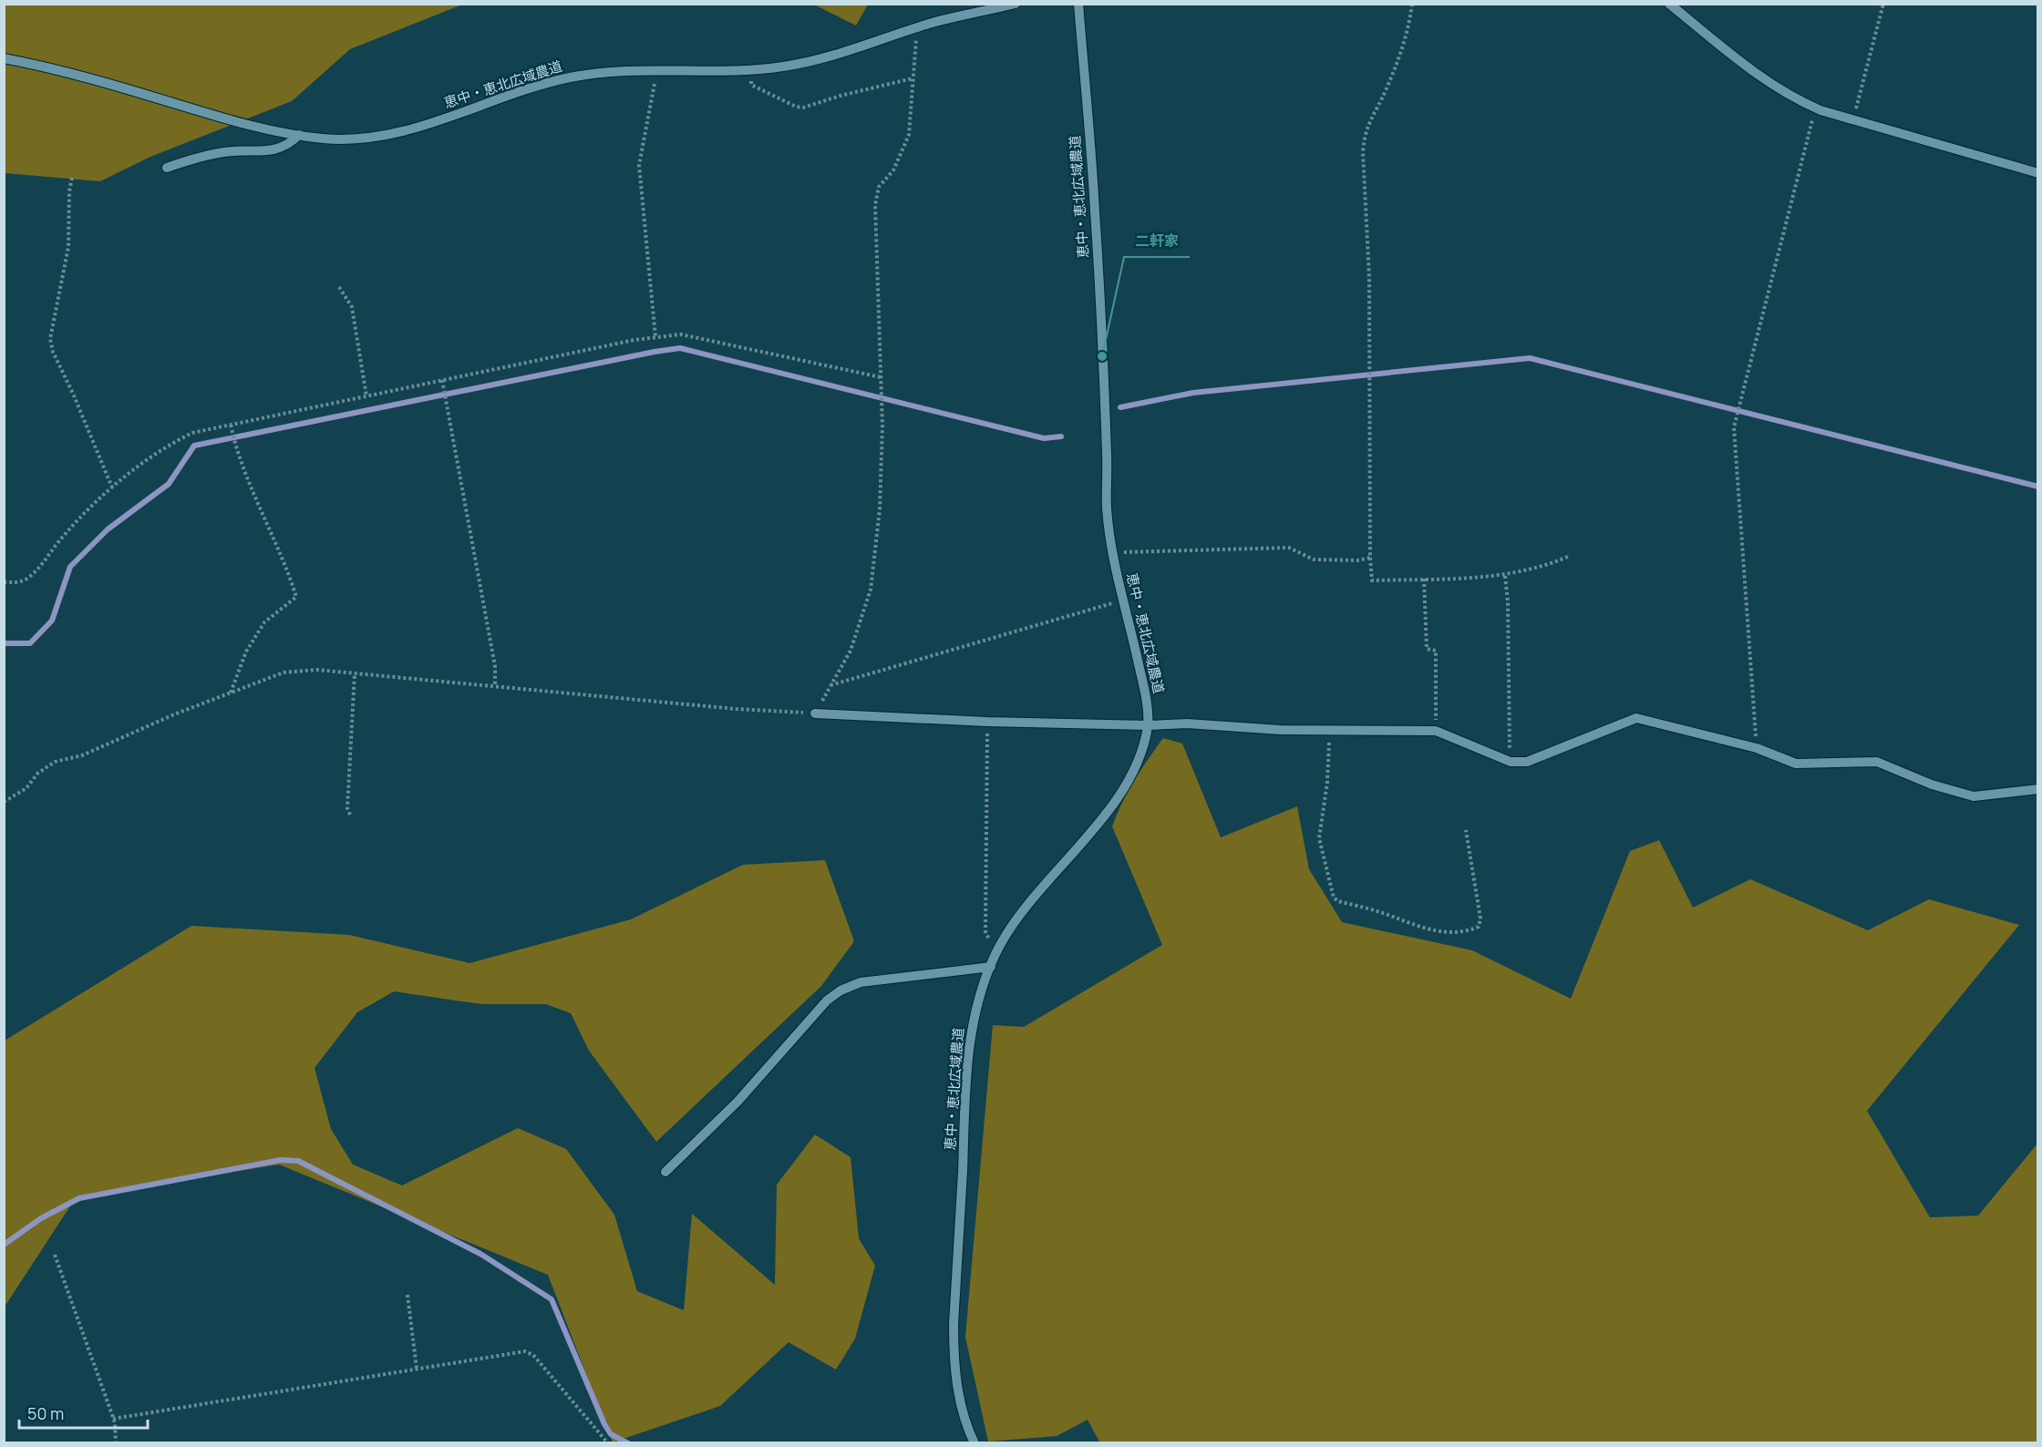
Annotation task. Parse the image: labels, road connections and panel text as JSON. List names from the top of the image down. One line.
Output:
{"streets":{"street":["恵中・恵北広域農道"]},"places":["二軒家"],"scale_bar":"50 m"}
